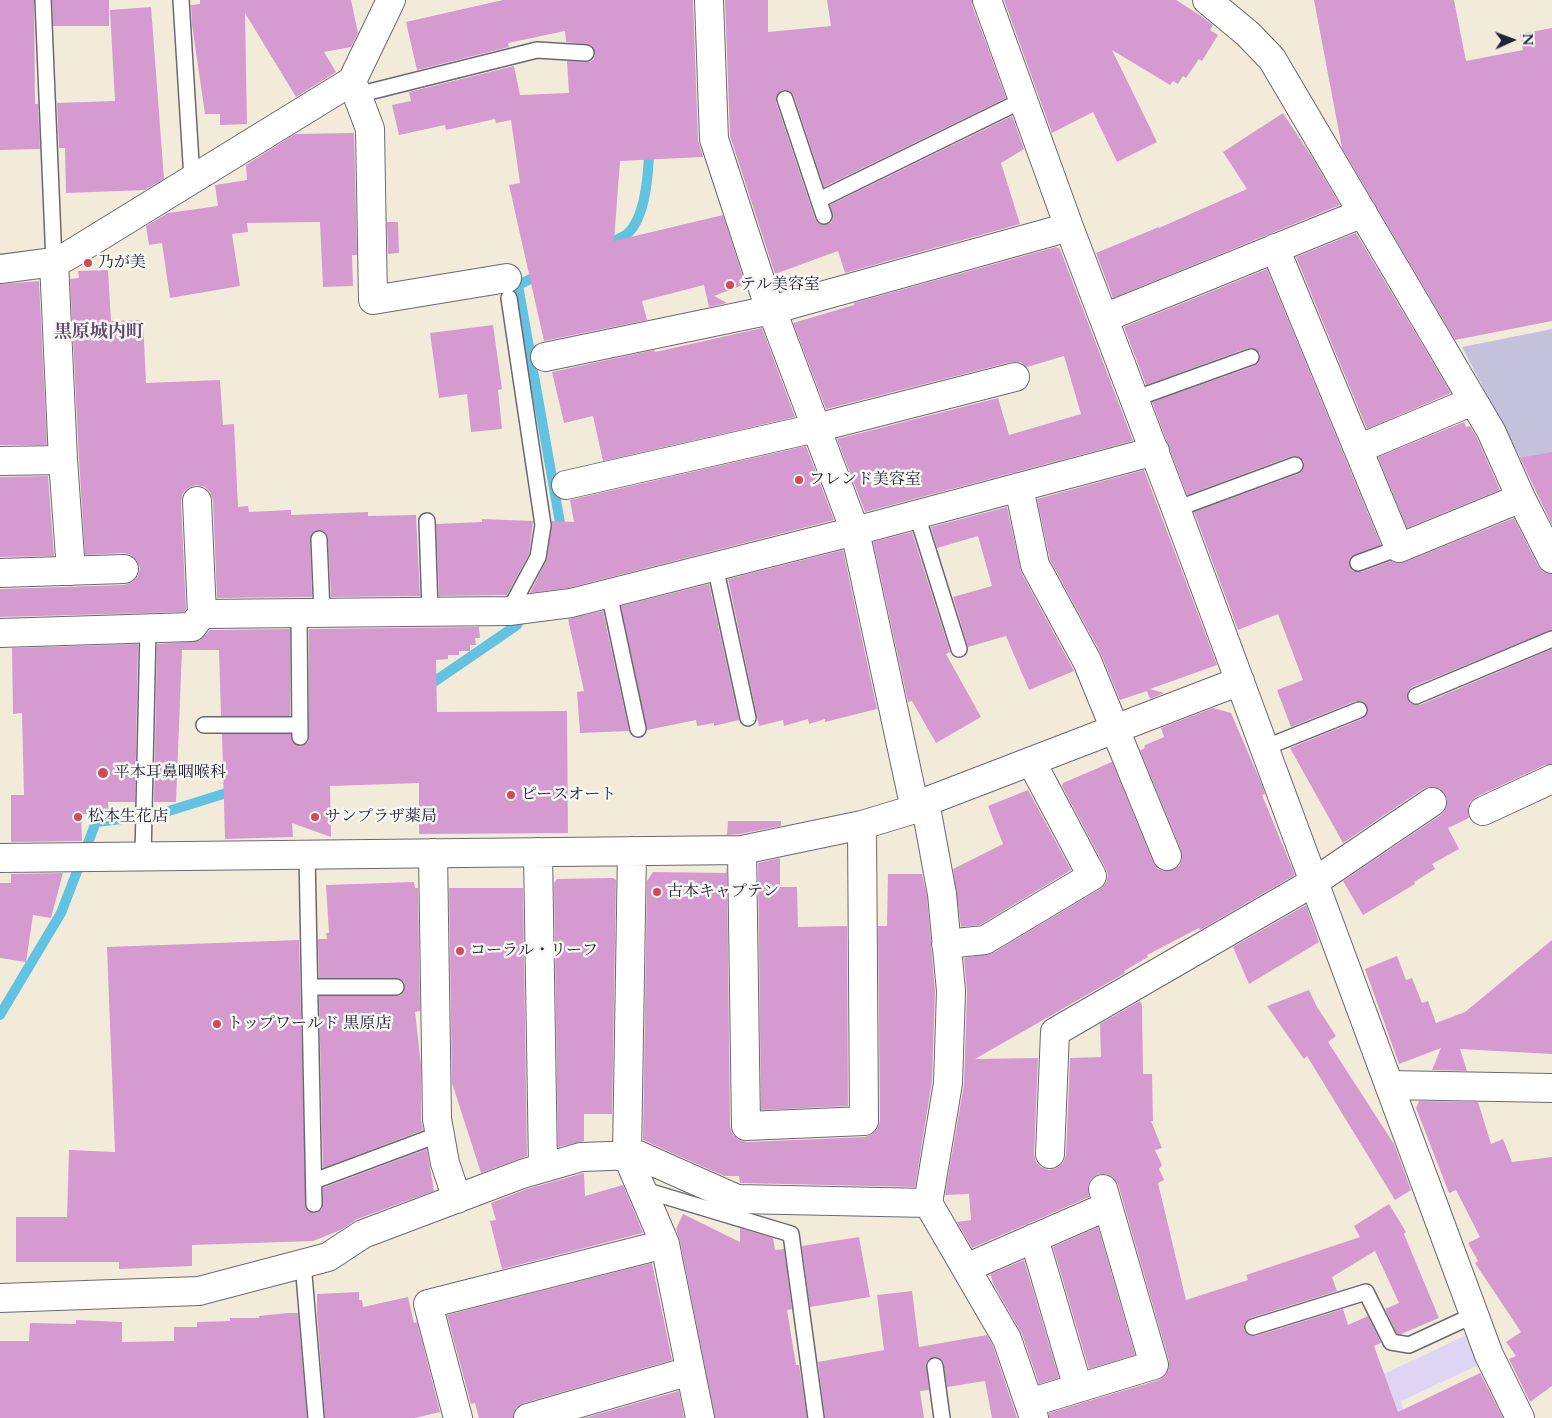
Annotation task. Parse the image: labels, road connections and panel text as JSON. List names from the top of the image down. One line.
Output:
{"districts":["黒原城内町"],"places":["乃が美","テル美容室","フレンド美容室","平本耳鼻咽喉科","ピースオート","松本生花店","サンプラザ薬局","古本キャプテン","コーラル・リーフ","トップワールド 黒原店"],"north":"right"}
